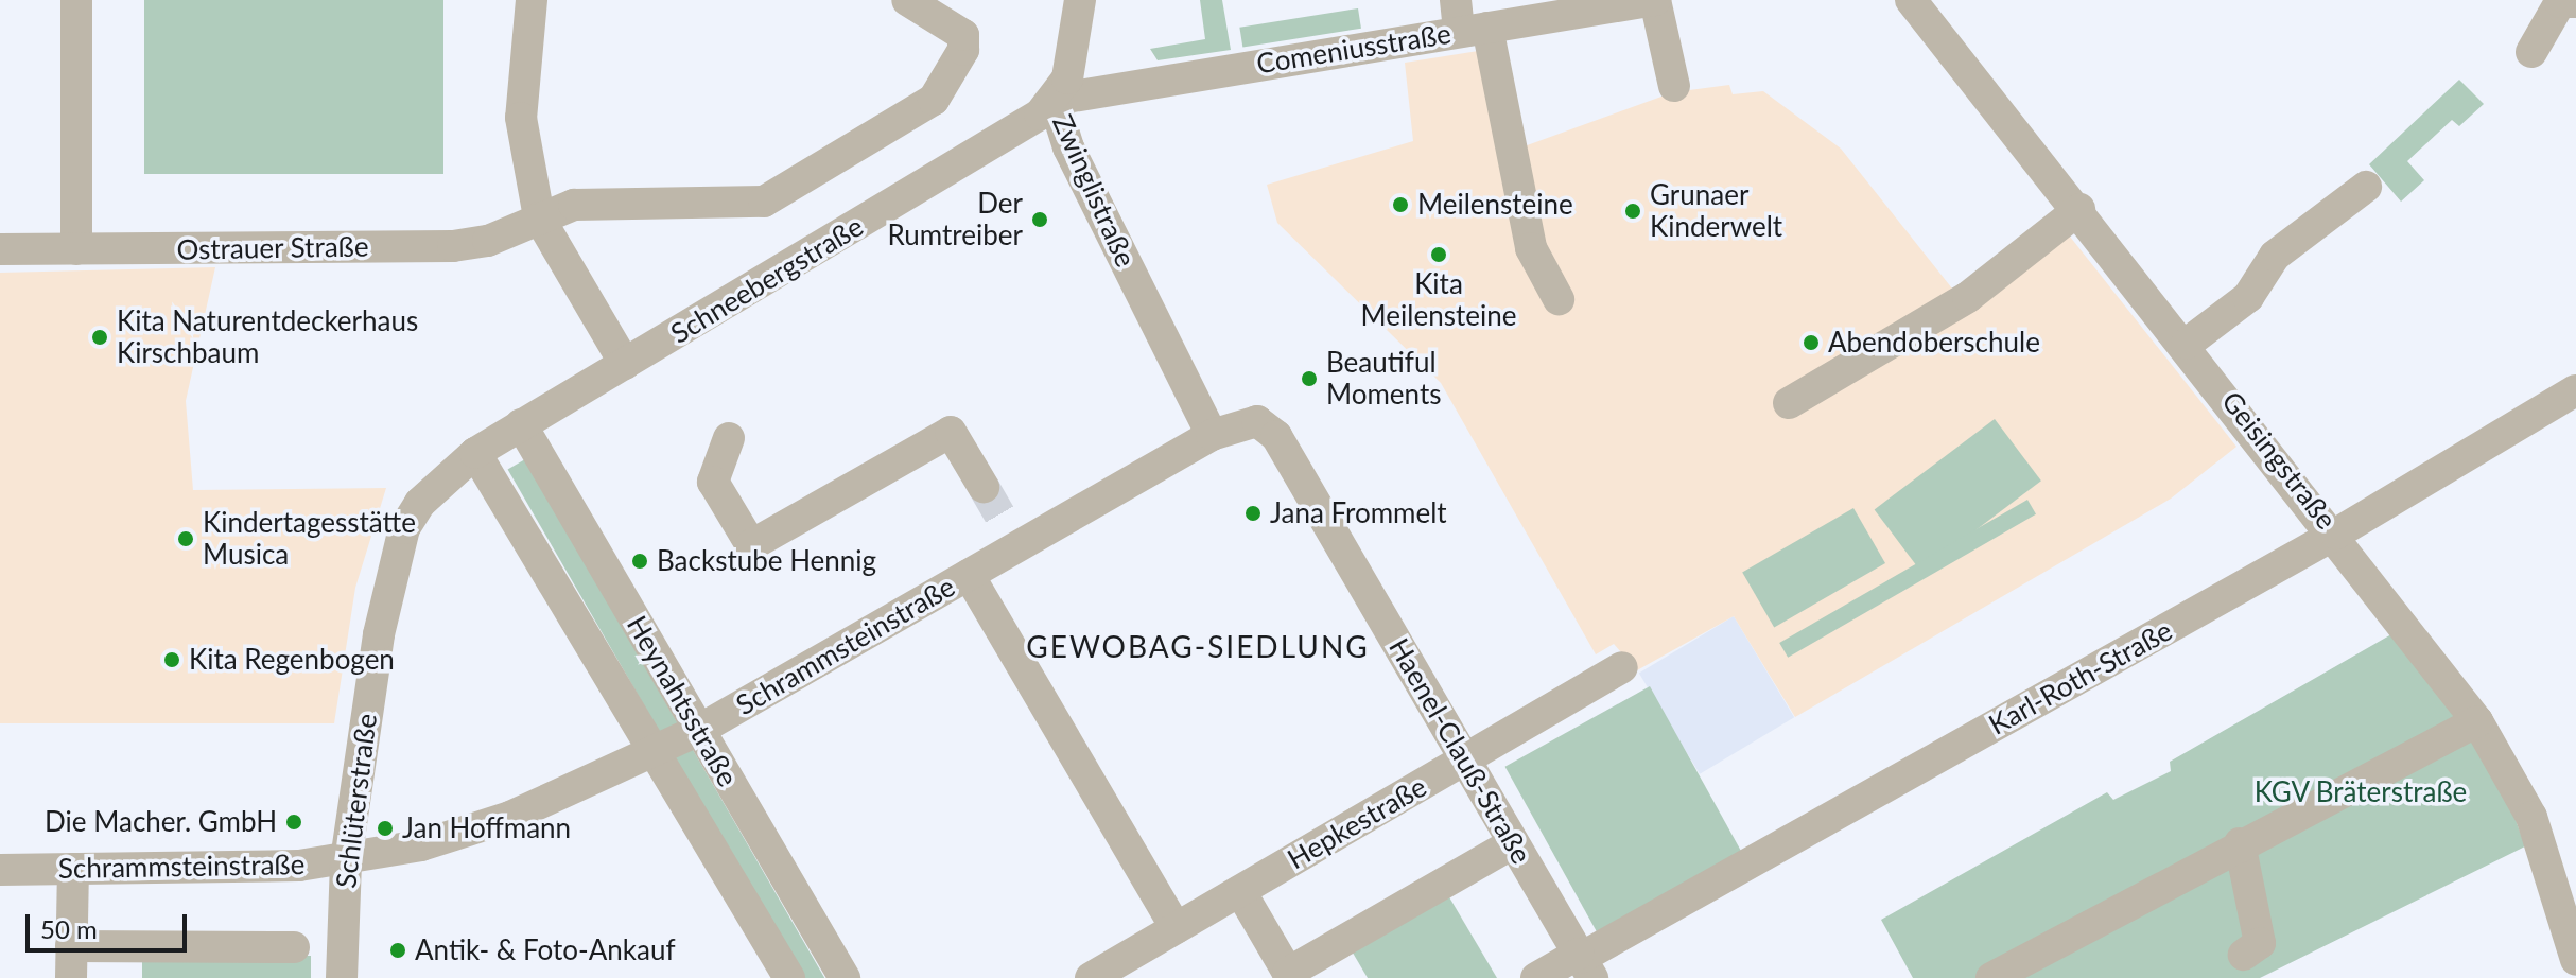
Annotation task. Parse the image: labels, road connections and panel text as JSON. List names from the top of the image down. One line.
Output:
{"streets":{"street":["Comeniusstraße","Zwinglistraße","Ostrauer Straße","Schneebergstraße","Geisingstraße","Schrammsteinstraße","Karl-Roth-Straße","Heynahtsstraße","Haenel-Clauß-Straße","Schlüterstraße","Hepkestraße"]},"crossings":[["Comeniusstraße","Zwinglistraße"],["Comeniusstraße","Schneebergstraße"],["Zwinglistraße","Schneebergstraße"],["Zwinglistraße","Schrammsteinstraße"],["Schneebergstraße","Heynahtsstraße"],["Schneebergstraße","Schlüterstraße"],["Geisingstraße","Karl-Roth-Straße"],["Schrammsteinstraße","Heynahtsstraße"],["Schrammsteinstraße","Haenel-Clauß-Straße"],["Schrammsteinstraße","Schlüterstraße"],["Karl-Roth-Straße","Haenel-Clauß-Straße"],["Heynahtsstraße","Schlüterstraße"],["Haenel-Clauß-Straße","Hepkestraße"]],"districts":["GEWOBAG-SIEDLUNG"],"parks":["KGV Bräterstraße"],"places":["Meilensteine","Grunaer Kinderwelt","Der Rumtreiber","Kita Meilensteine","Kita Naturentdeckerhaus Kirschbaum","Abendoberschule","Beautiful Moments","Jana Frommelt","Kindertagesstätte Musica","Backstube Hennig","Kita Regenbogen","Die Macher. GmbH","Jan Hoffmann","Antik- & Foto-Ankauf"],"scale_bar":"50 m"}
